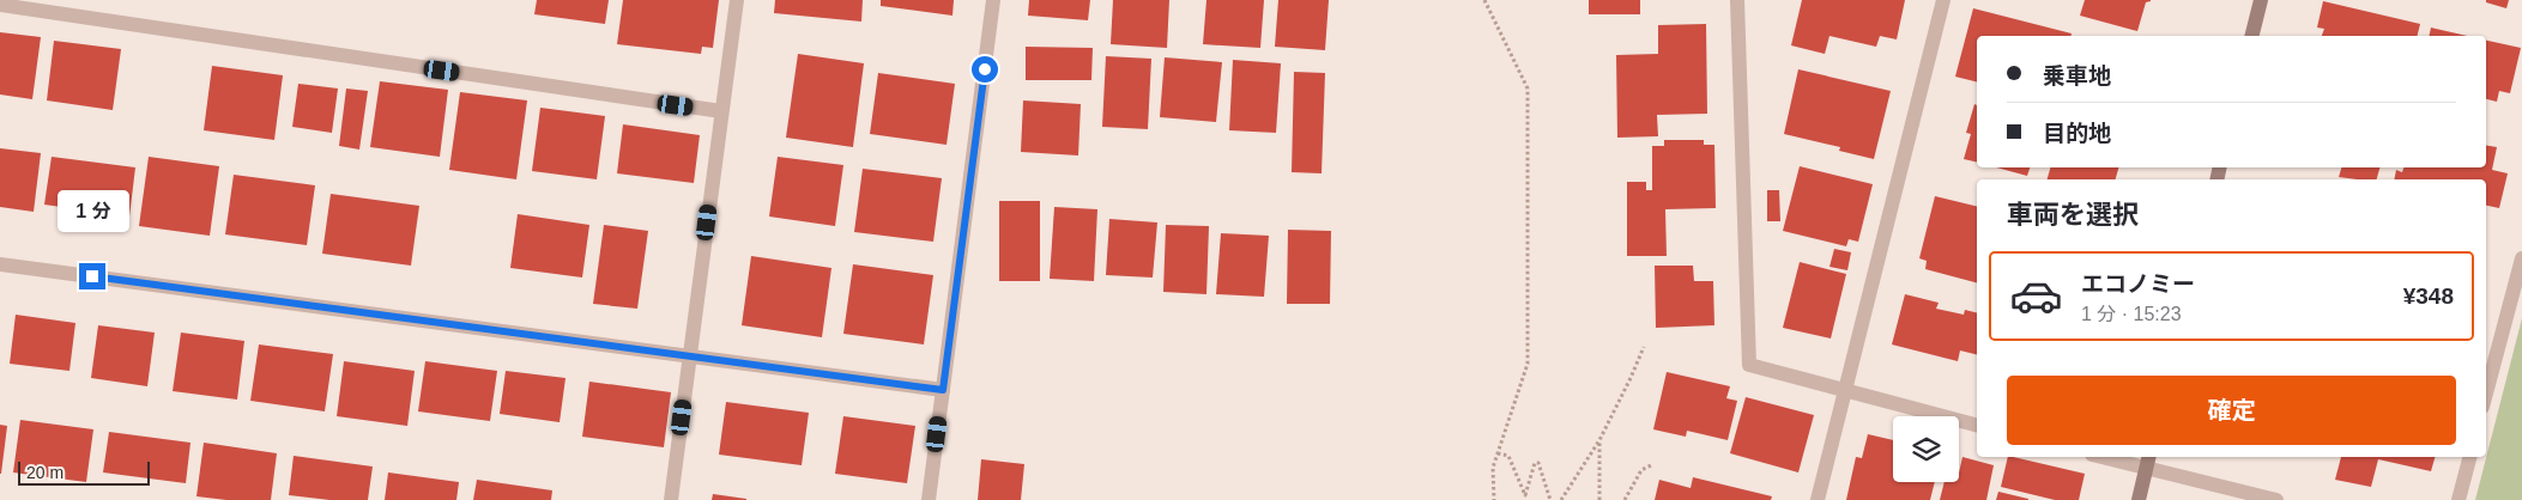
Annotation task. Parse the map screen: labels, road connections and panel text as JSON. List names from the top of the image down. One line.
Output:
{"scale_bar":"20 m","page":{"banner":["乗車地","目的地"],"heading":"車両を選択","bubble":"1 分","list":[{"name":"エコノミー","note":"1 分 · 15:23","value":"¥348"}],"buttons":"確定","scale":"20 m"}}
